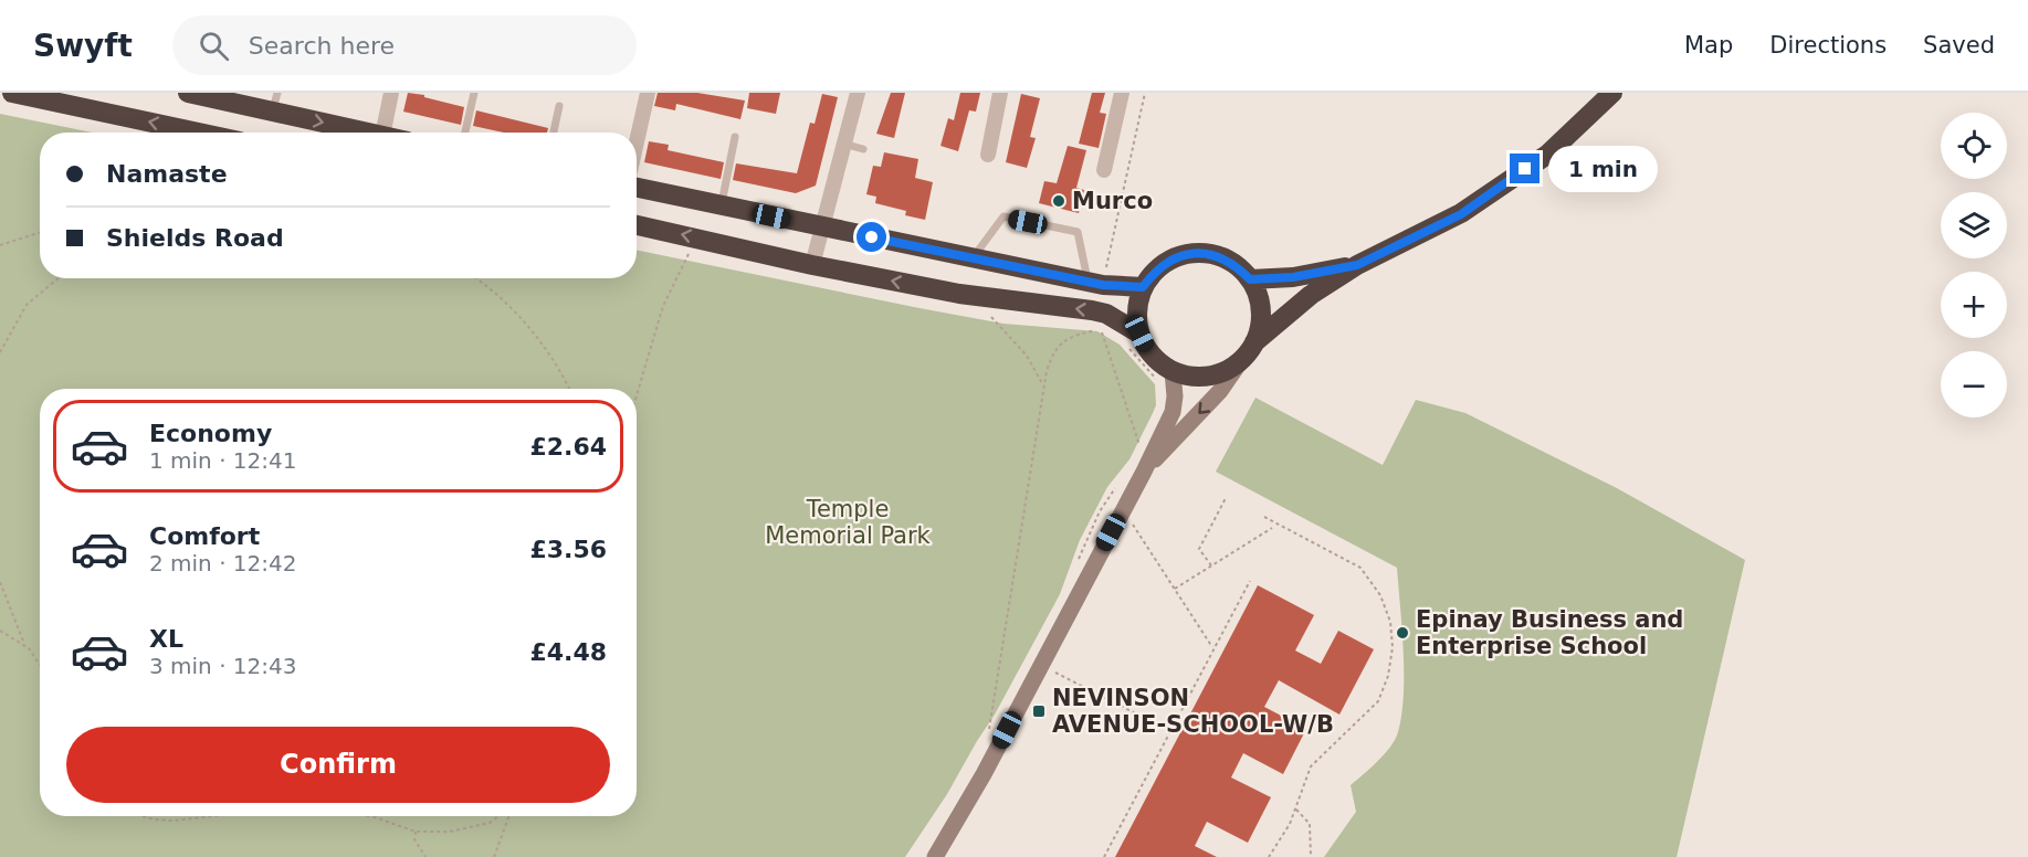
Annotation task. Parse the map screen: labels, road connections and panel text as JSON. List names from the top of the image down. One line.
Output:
{"parks":["Temple Memorial Park"],"places":{"other":["Murco","Epinay Business and Enterprise School"],"transit":["NEVINSON AVENUE-SCHOOL-W/B"]},"page":{"header":"Swyft","search":"Search here","nav":["Map","Directions","Saved"],"map_buttons":["+","−"],"banner":["Namaste","Shields Road"],"bubble":"1 min","list":[{"name":"Economy","note":"1 min · 12:41","value":"£2.64"},{"name":"Comfort","note":"2 min · 12:42","value":"£3.56"},{"name":"XL","note":"3 min · 12:43","value":"£4.48"}],"buttons":"Confirm"}}
